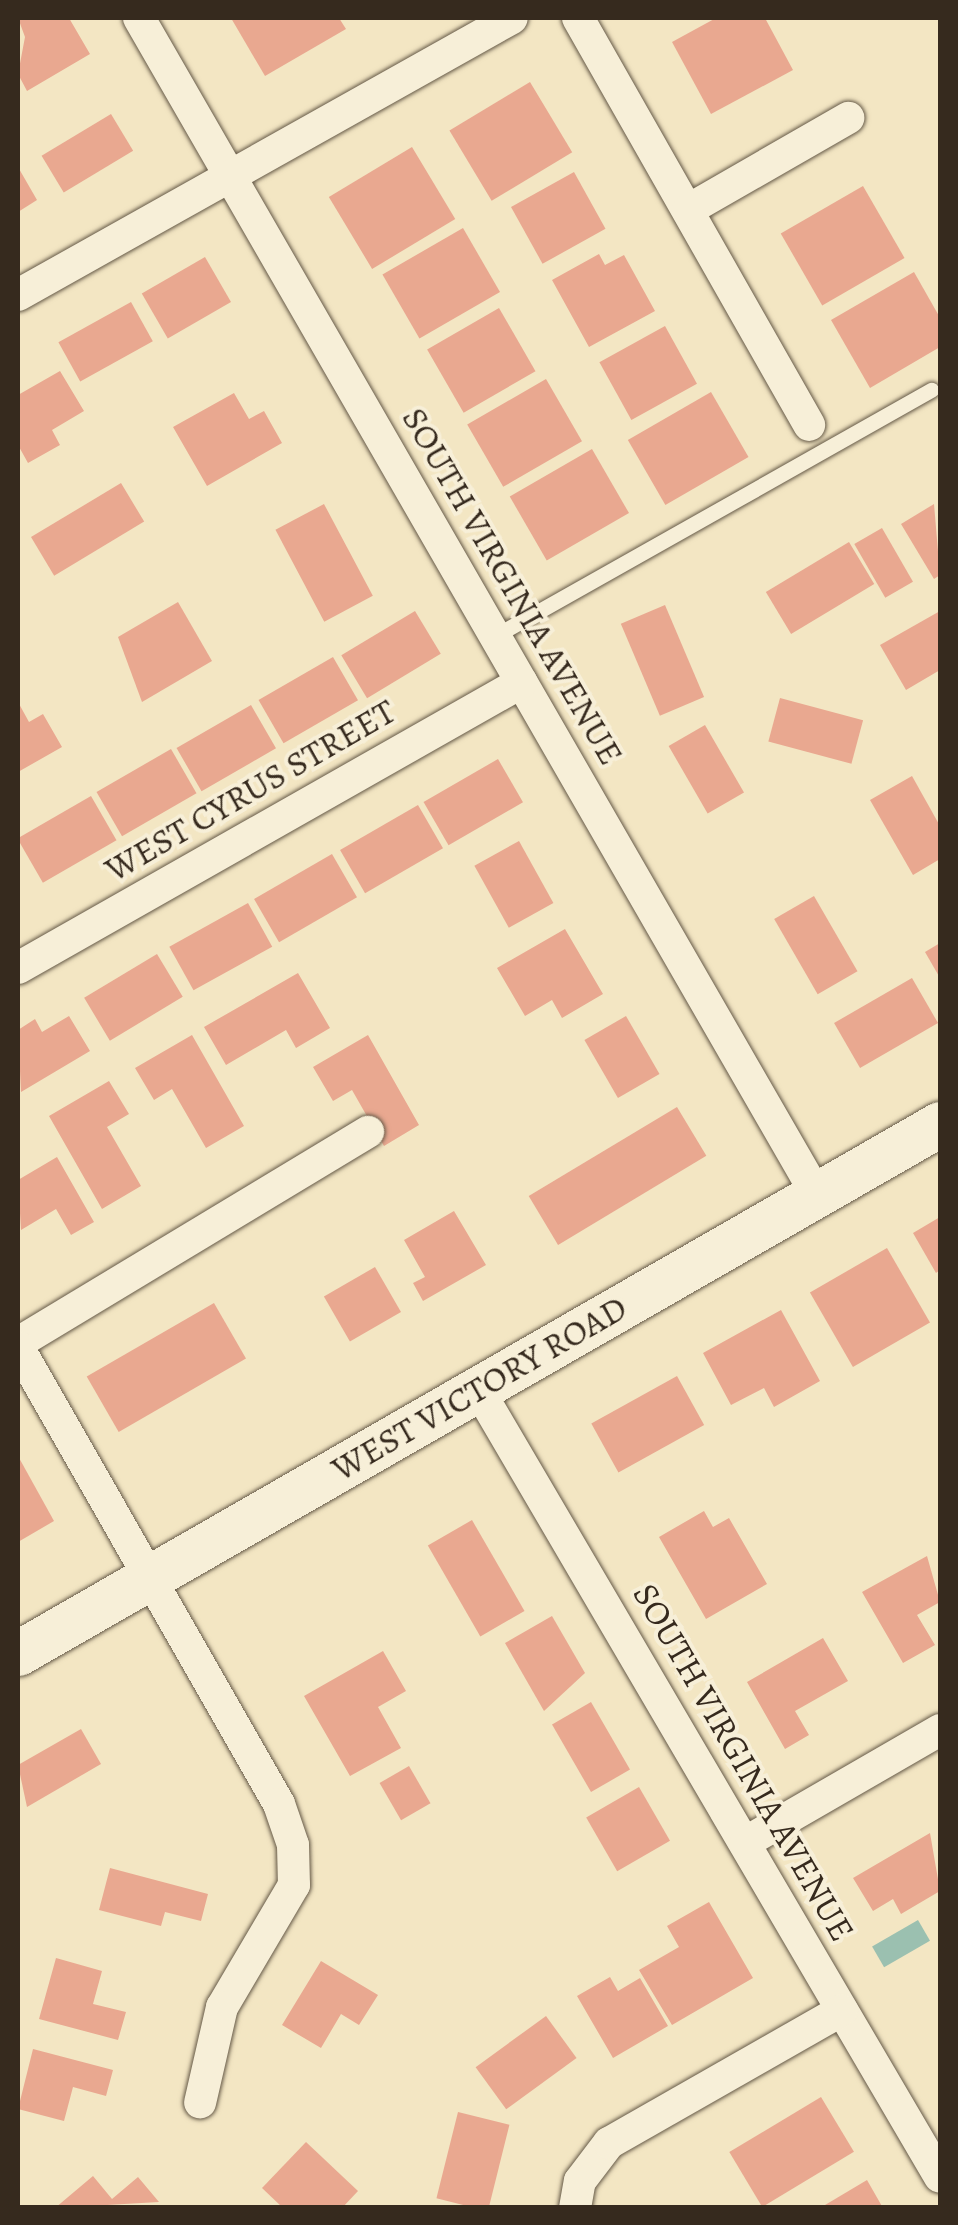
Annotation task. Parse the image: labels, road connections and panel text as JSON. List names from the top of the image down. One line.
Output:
{"streets":{"street":["SOUTH VIRGINIA AVENUE","WEST CYRUS STREET","WEST VICTORY ROAD"]},"crossings":[["SOUTH VIRGINIA AVENUE","WEST CYRUS STREET"],["SOUTH VIRGINIA AVENUE","WEST VICTORY ROAD"]]}
